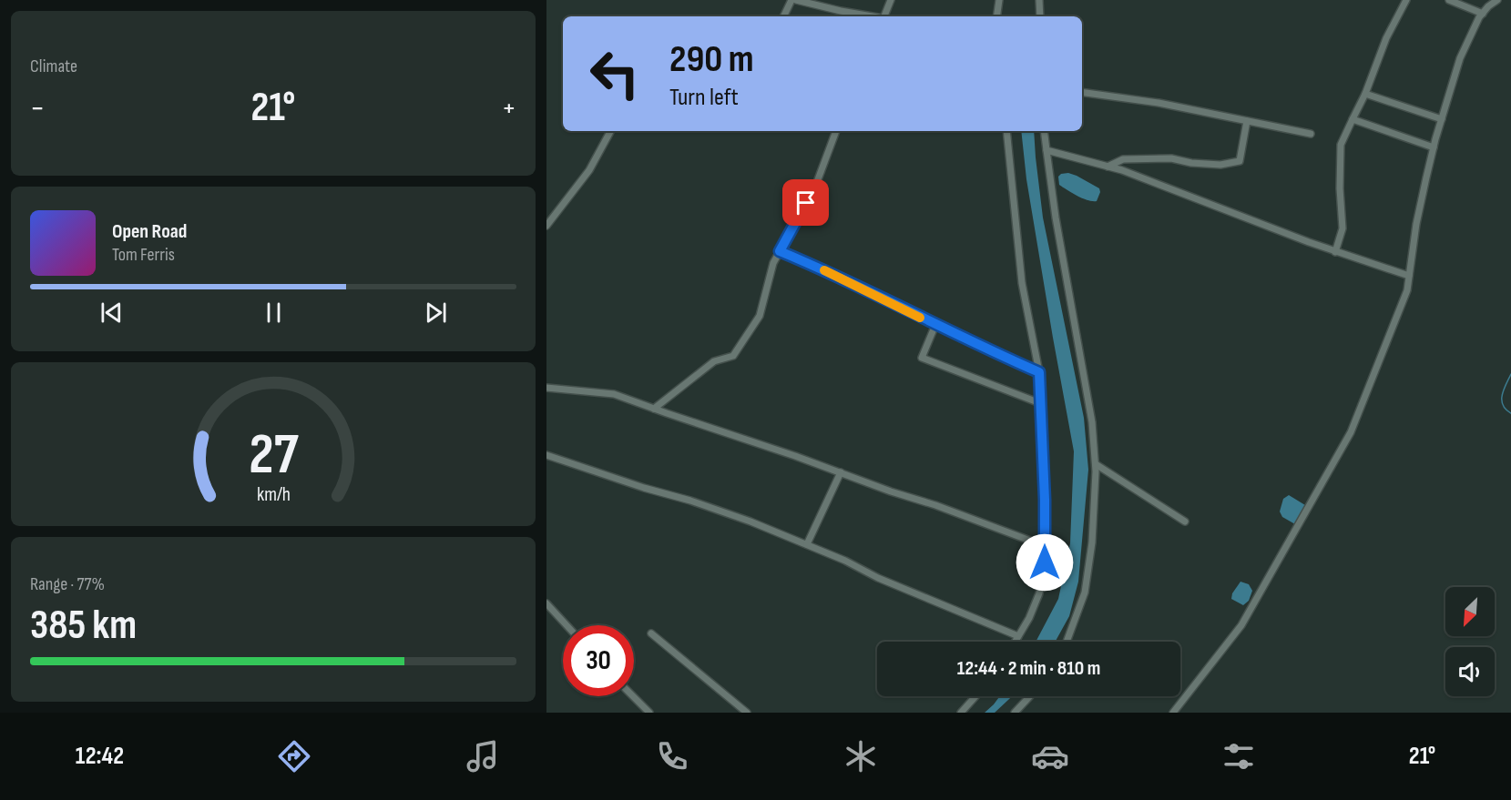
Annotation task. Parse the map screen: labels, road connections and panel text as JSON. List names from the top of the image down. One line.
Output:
{"north":"bottom left","page":{"tile":["Climate",["Range · 77%","385 km"]],"turn":["290 m","Turn left"],"heat":["−","21°","+"],"song":["Open Road","Tom Ferris"],"limit":"30","trip":"12:44 · 2 min · 810 m","tabs":["12:42","21°"],"gauge":["27","km/h"]}}
